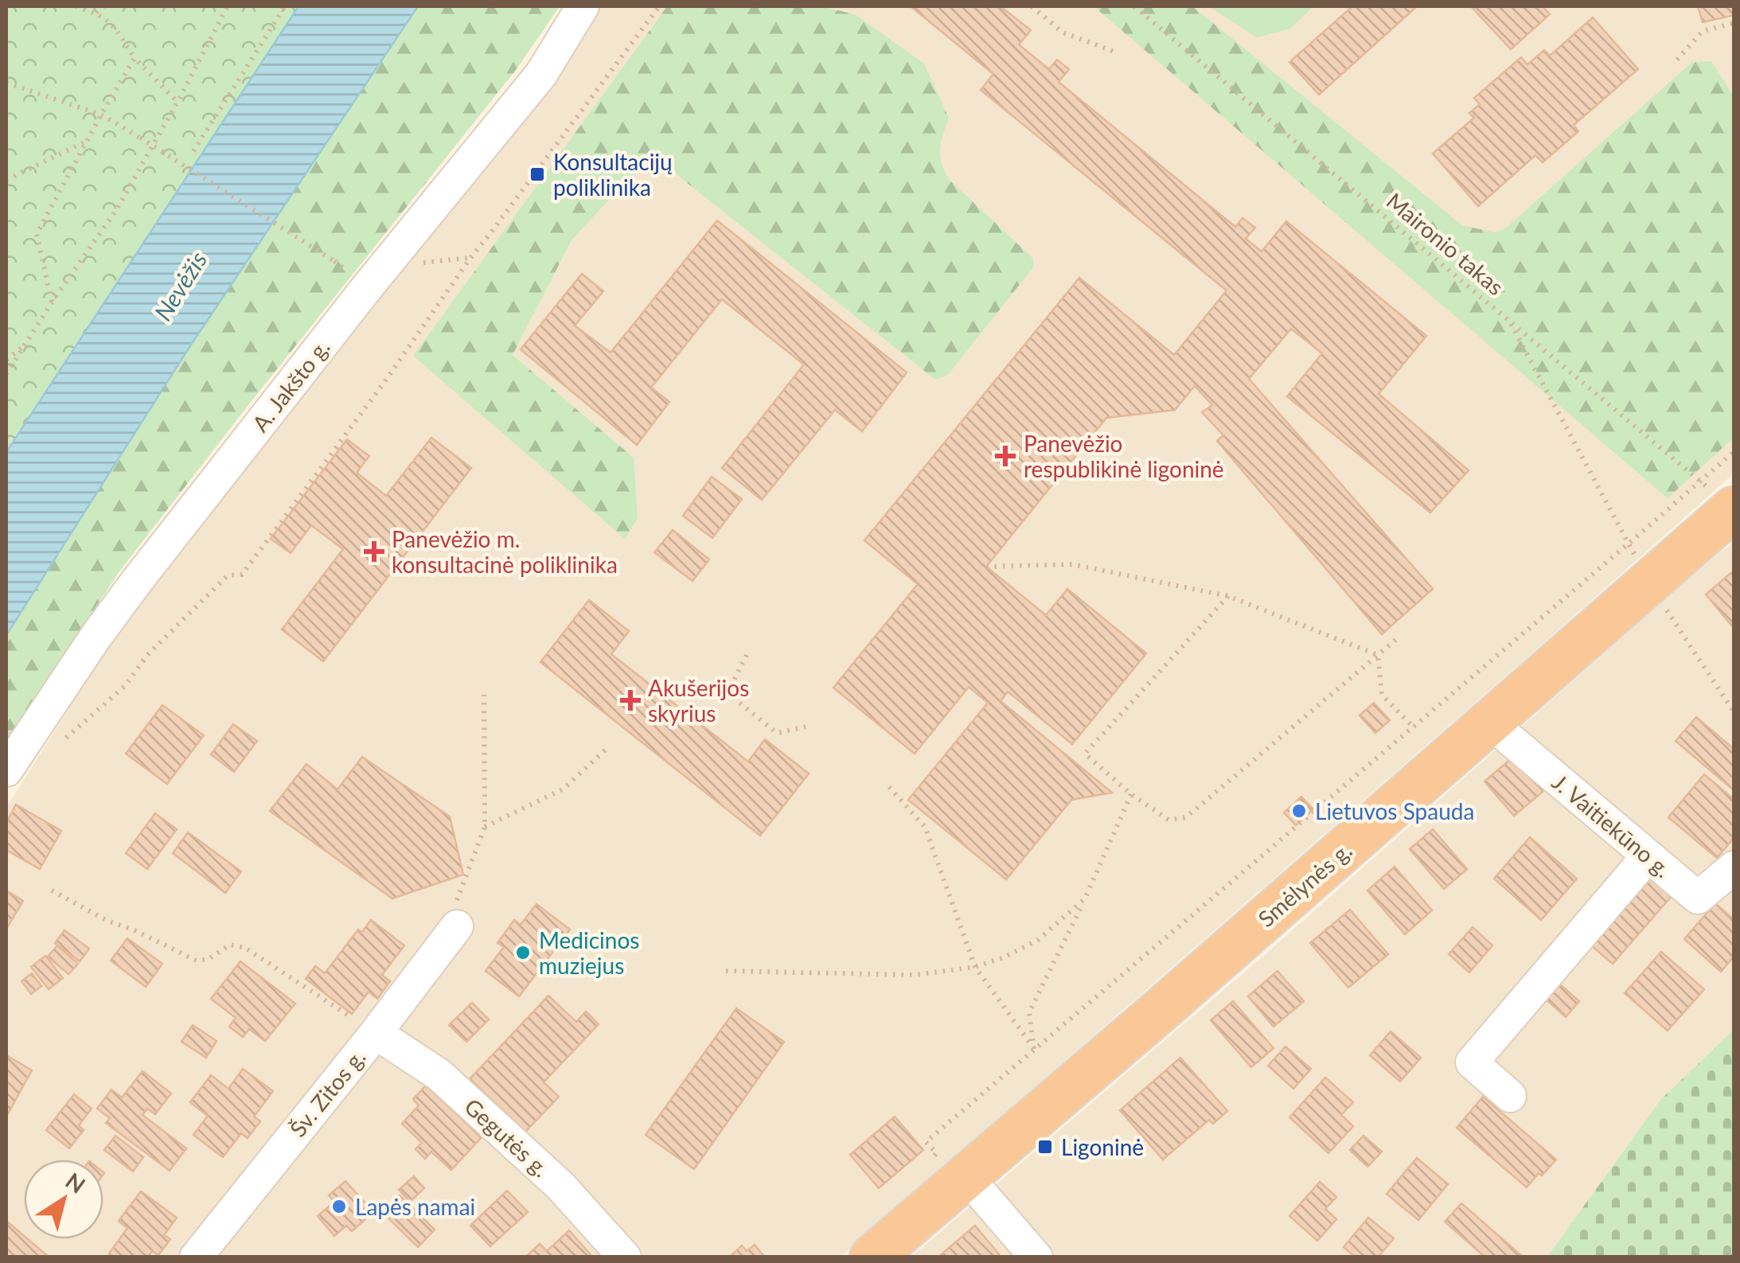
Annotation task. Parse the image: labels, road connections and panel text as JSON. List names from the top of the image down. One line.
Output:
{"streets":{"highway":["Smėlynės g."],"street":["A. Jakšto g.","J. Vaitiekūno g.","Šv. Zitos g.","Gegutės g."],"path":["Maironio takas"]},"crossings":[["Maironio takas","Smėlynės g."],["J. Vaitiekūno g.","Smėlynės g."],["Šv. Zitos g.","Gegutės g."]],"water":["Nevėžis"],"places":{"transit":["Konsultacijų poliklinika","Ligoninė"],"health":["Panevėžio respublikinė ligoninė","Panevėžio m. konsultacinė poliklinika","Akušerijos skyrius"],"other":["Lietuvos Spauda","Medicinos muziejus","Lapės namai"]},"north":"top right"}
